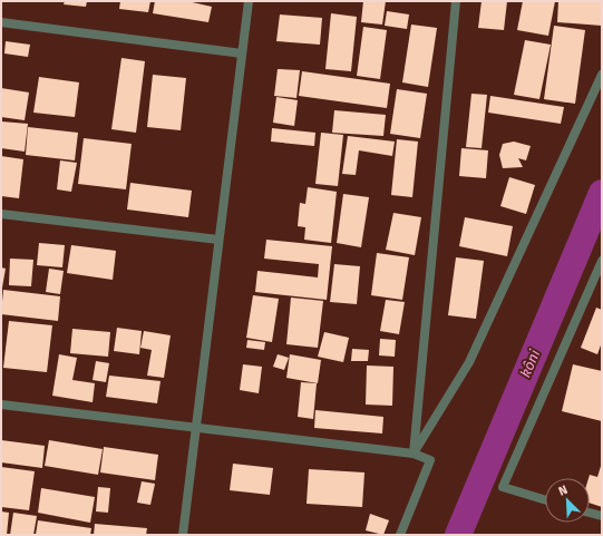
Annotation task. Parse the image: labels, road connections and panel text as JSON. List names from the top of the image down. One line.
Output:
{"water":["kôni"],"north":"top left"}
